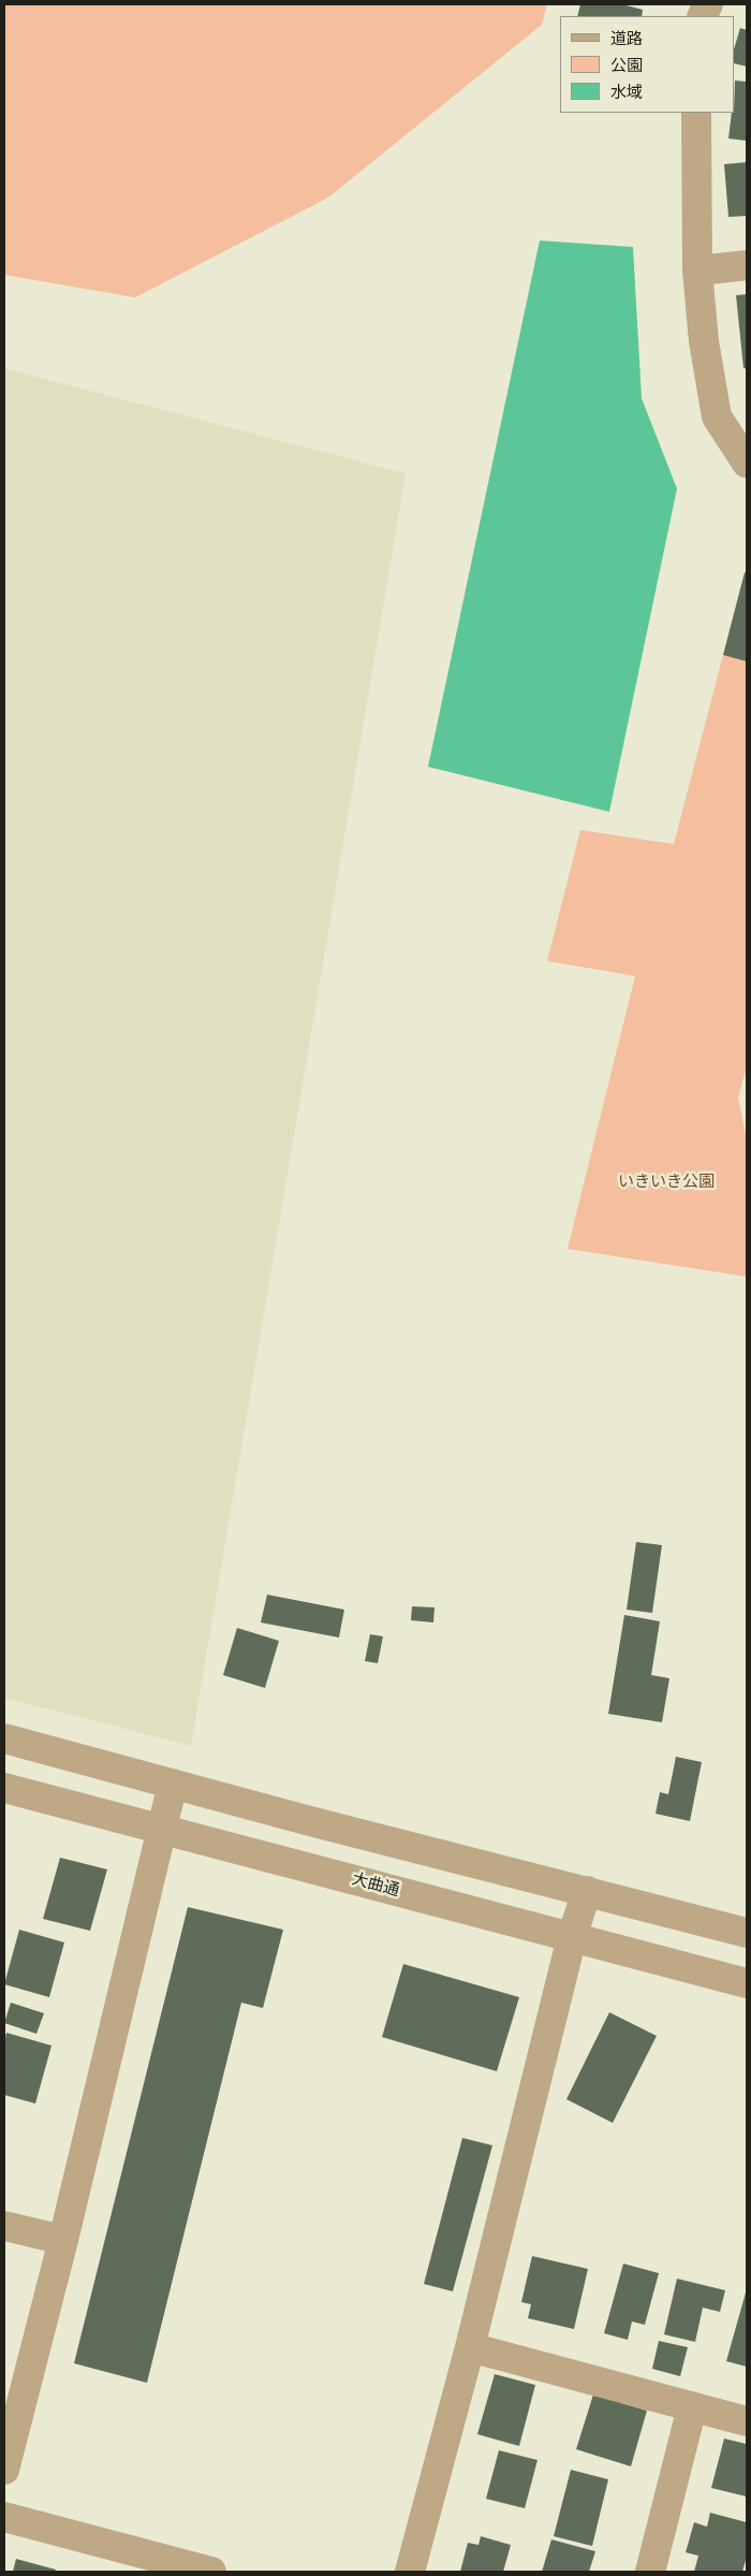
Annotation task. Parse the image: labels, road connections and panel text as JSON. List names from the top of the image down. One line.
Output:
{"streets":{"street":["大曲通"]},"parks":["いきいき公園"],"legend":["道路","公園","水域"]}
